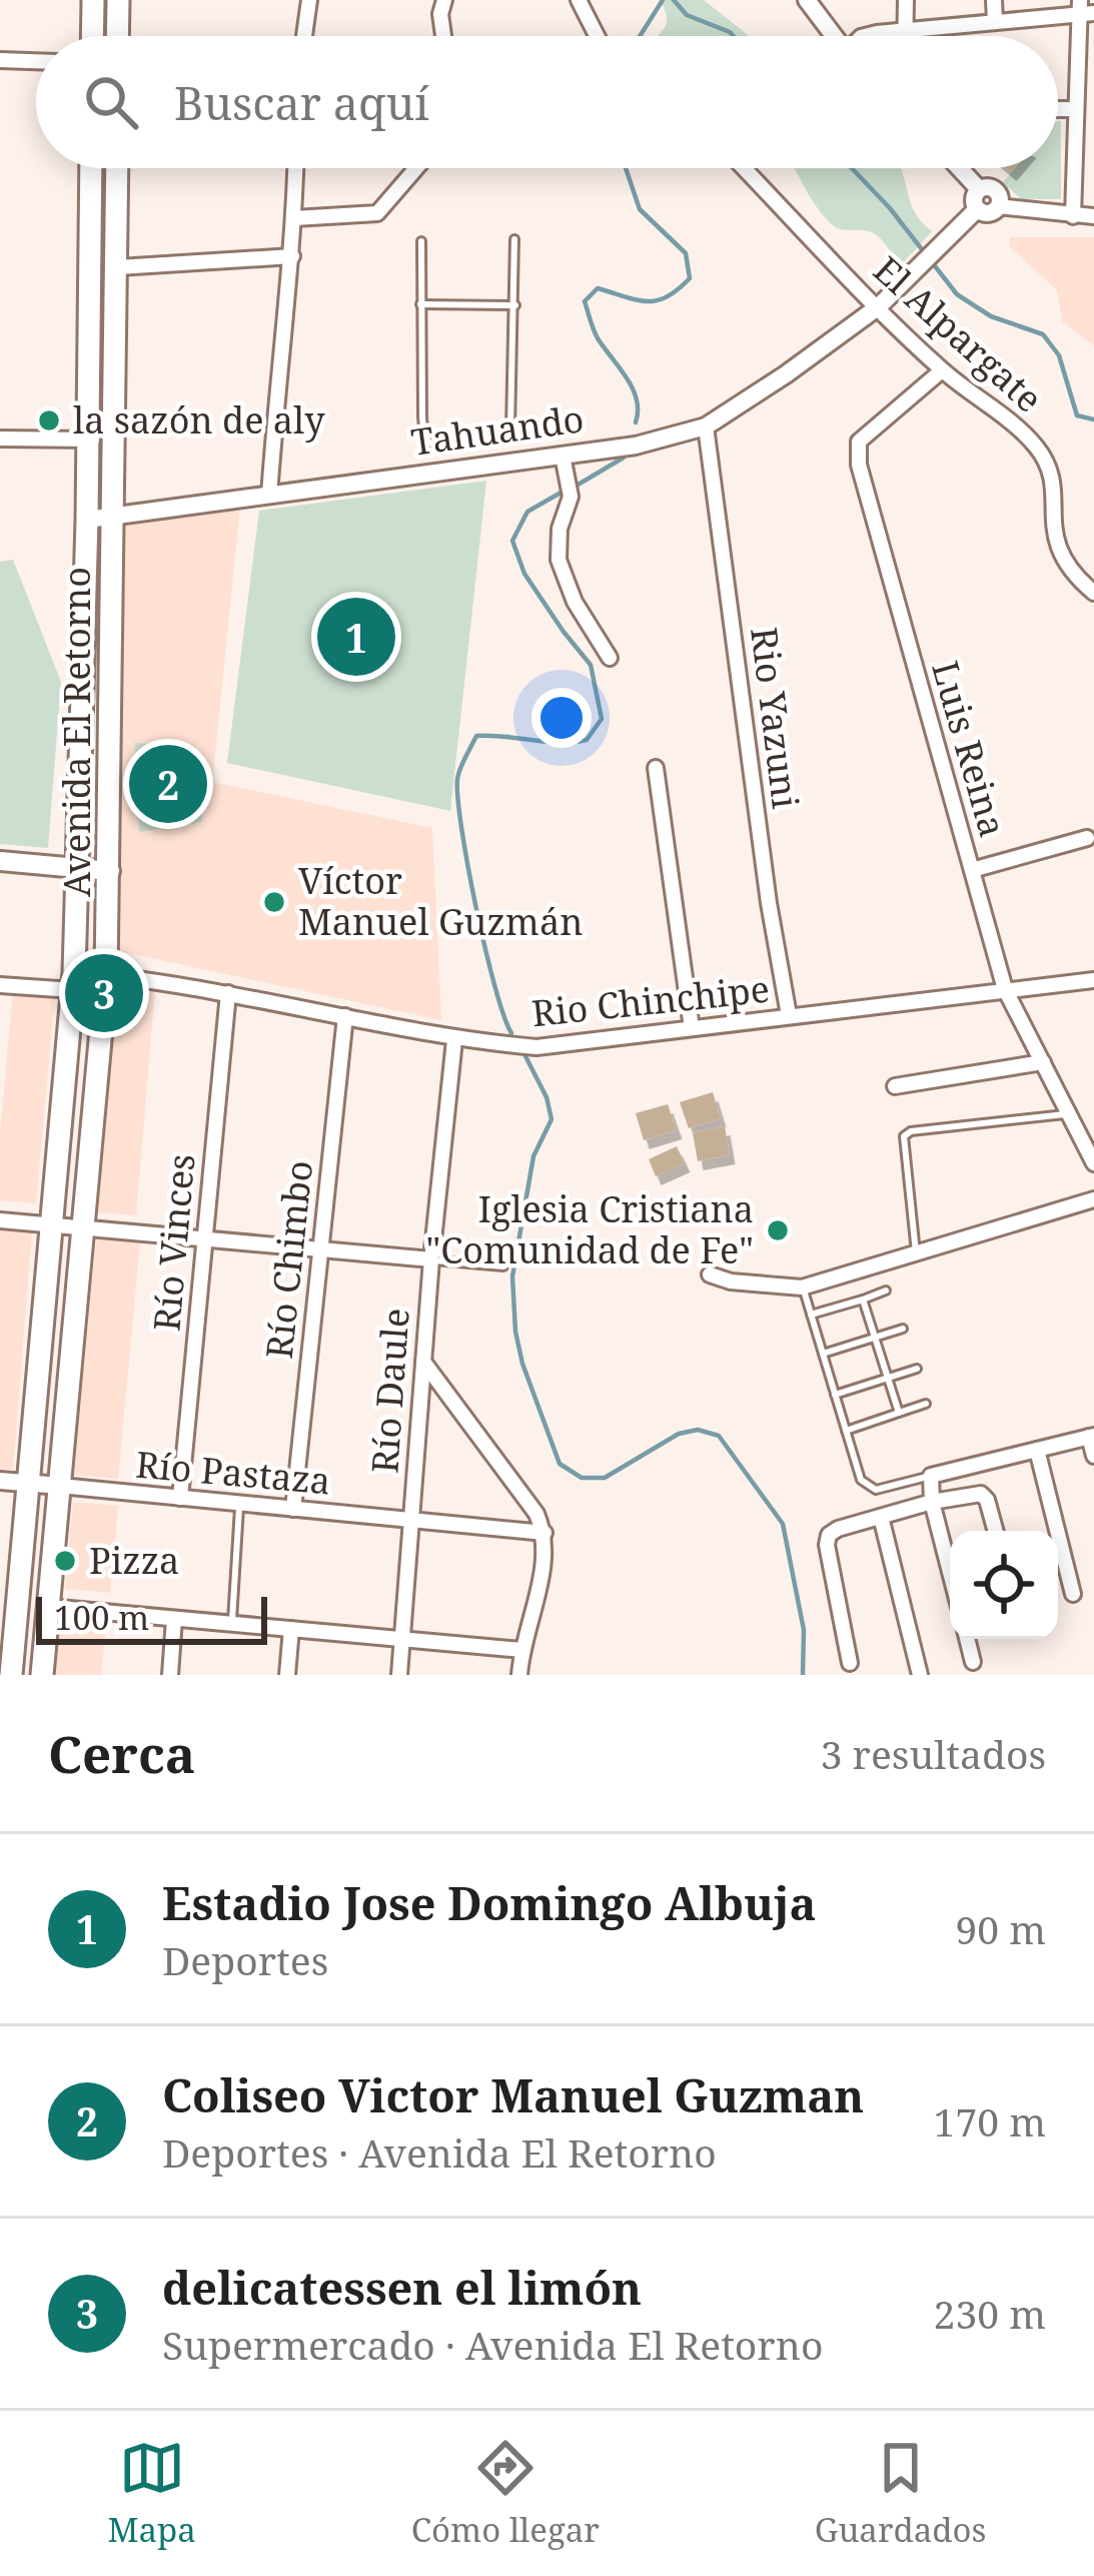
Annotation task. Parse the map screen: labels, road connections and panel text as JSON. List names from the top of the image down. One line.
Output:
{"streets":{"main road":["Avenida El Retorno"],"street":["El Alpargate","Tahuando","Rio Yazuni","Luis Reina","Rio Chinchipe","Río Vinces","Río Chimbo","Río Daule","Río Pastaza"]},"crossings":[["El Alpargate","Tahuando"],["El Alpargate","Luis Reina"],["Tahuando","Rio Yazuni"],["Tahuando","Avenida El Retorno"],["Rio Yazuni","Rio Chinchipe"],["Avenida El Retorno","Rio Chinchipe"],["Avenida El Retorno","Río Pastaza"],["Luis Reina","Rio Chinchipe"],["Rio Chinchipe","Río Vinces"],["Rio Chinchipe","Río Chimbo"],["Rio Chinchipe","Río Daule"],["Río Vinces","Río Pastaza"],["Río Chimbo","Río Pastaza"],["Río Daule","Río Pastaza"]],"places":["la sazón de aly","Víctor Manuel Guzmán","Iglesia Cristiana \"Comunidad de Fe\"","Pizza"],"scale_bar":"100 m","page":{"search":"Buscar aquí","pins":["1","2","3"],"scale":"100 m","heading":["Cerca","3 resultados"],"list":[{"mark":"1","name":"Estadio Jose Domingo Albuja","note":"Deportes","value":"90 m"},{"mark":"2","name":"Coliseo Victor Manuel Guzman","note":"Deportes · Avenida El Retorno","value":"170 m"},{"mark":"3","name":"delicatessen el limón","note":"Supermercado · Avenida El Retorno","value":"230 m"}],"nav":["Mapa","Cómo llegar","Guardados"]}}
